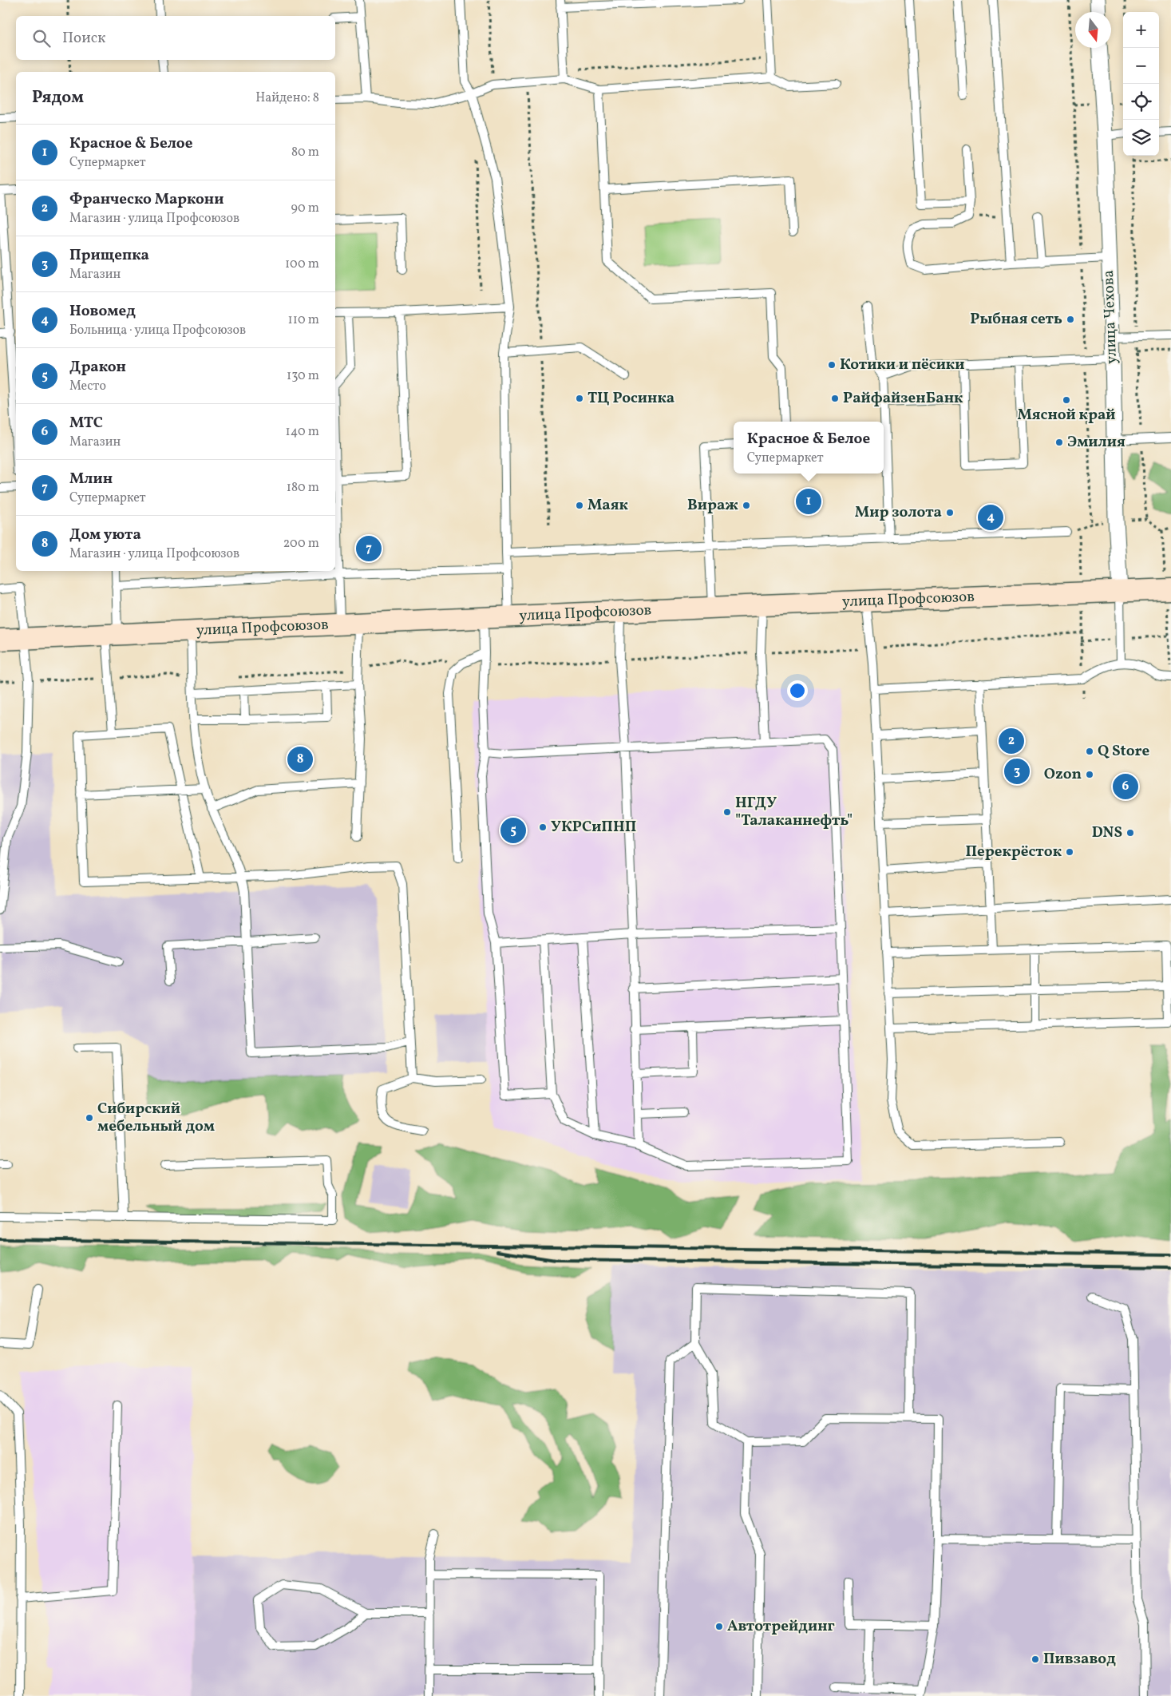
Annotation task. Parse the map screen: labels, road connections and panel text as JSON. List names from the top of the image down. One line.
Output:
{"streets":{"main road":["улица Профсоюзов"],"street":["улица Чехова"]},"crossings":[["улица Чехова","улица Профсоюзов"]],"places":["Рыбная сеть","Котики и пёсики","ТЦ Росинка","РайфайзенБанк","Мясной край","Эмилия","Маяк","Вираж","Мир золота","Q Store","Ozon","НГДУ \"Талаканнефть\"","УКРСиПНП","DNS","Перекрёсток","Сибирский мебельный дом","Автотрейдинг","Пивзавод"],"north":"bottom","page":{"map_buttons":["+","−"],"search":"Поиск","heading":["Рядом","Найдено: 8"],"list":[{"mark":"1","name":"Красное & Белое","note":"Супермаркет","value":"80 m"},{"mark":"2","name":"Франческо Маркони","note":"Магазин · улица Профсоюзов","value":"90 m"},{"mark":"3","name":"Прищепка","note":"Магазин","value":"100 m"},{"mark":"4","name":"Новомед","note":"Больница · улица Профсоюзов","value":"110 m"},{"mark":"5","name":"Дракон","note":"Место","value":"130 m"},{"mark":"6","name":"МТС","note":"Магазин","value":"140 m"},{"mark":"7","name":"Млин","note":"Супермаркет","value":"180 m"},{"mark":"8","name":"Дом уюта","note":"Магазин · улица Профсоюзов","value":"200 m"}],"popup":["Красное & Белое","Супермаркет"],"pins":["1","4","7","2","8","3","6","5"]}}
